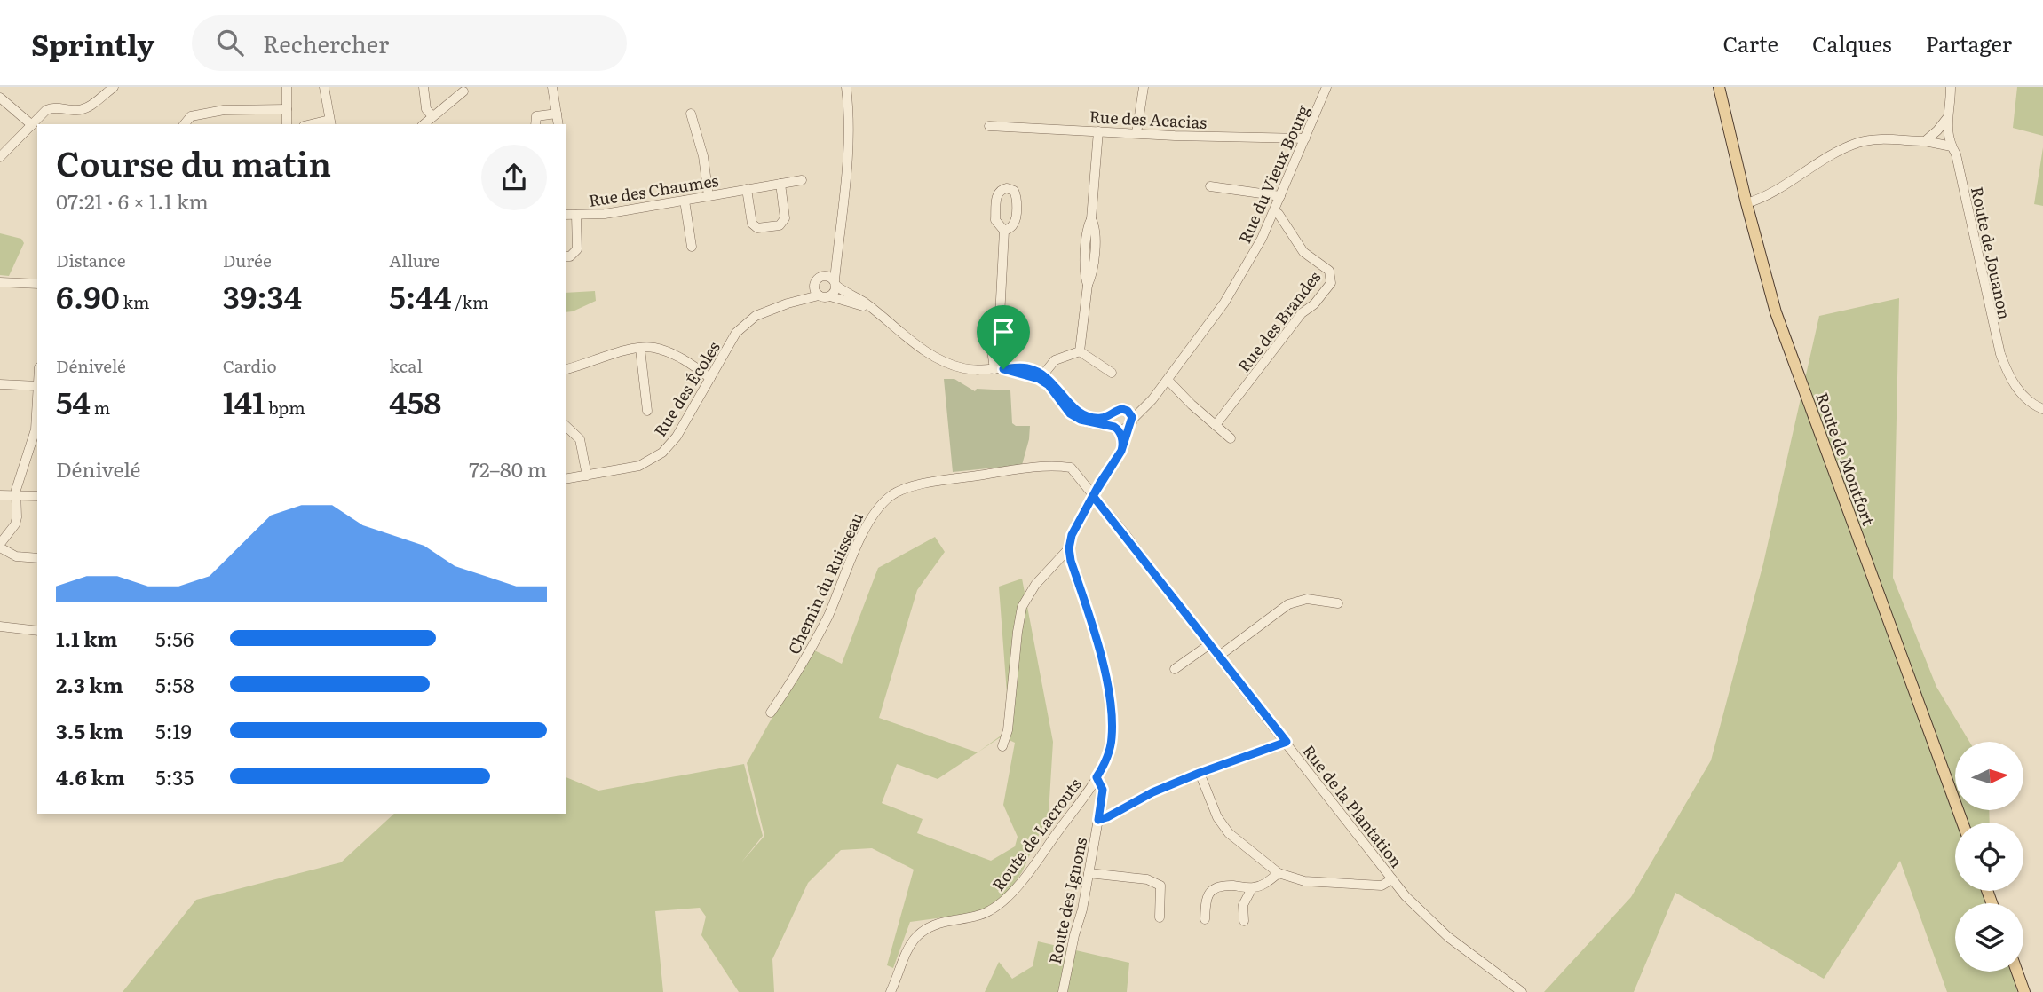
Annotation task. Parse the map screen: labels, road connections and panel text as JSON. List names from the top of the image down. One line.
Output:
{"streets":{"main road":["Route de Montfort"],"street":["Rue des Acacias","Rue du Vieux Bourg","Rue des Chaumes","Route de Jouanon","Rue des Brandes","Rue des Écoles","Chemin du Ruisseau","Rue de la Plantation","Route de Lacrouts","Route des Ignons"]},"crossings":[["Rue des Acacias","Rue du Vieux Bourg"],["Rue du Vieux Bourg","Rue des Brandes"],["Chemin du Ruisseau","Rue de la Plantation"],["Route de Lacrouts","Route des Ignons"]],"north":"right","page":{"header":"Sprintly","search":"Rechercher","nav":["Carte","Calques","Partager"],"heading":["Course du matin","07:21 · 6 × 1.1 km"],"stats":[["Distance","6.90 km"],["Durée","39:34"],["Allure","5:44 /km"],["Dénivelé","54 m"],["Cardio","141 bpm"],["kcal","458"]],"chart":["Dénivelé","72–80 m"],"list":[{"name":"1.1 km","note":"5:56"},{"name":"2.3 km","note":"5:58"},{"name":"3.5 km","note":"5:19"},{"name":"4.6 km","note":"5:35"}]}}
